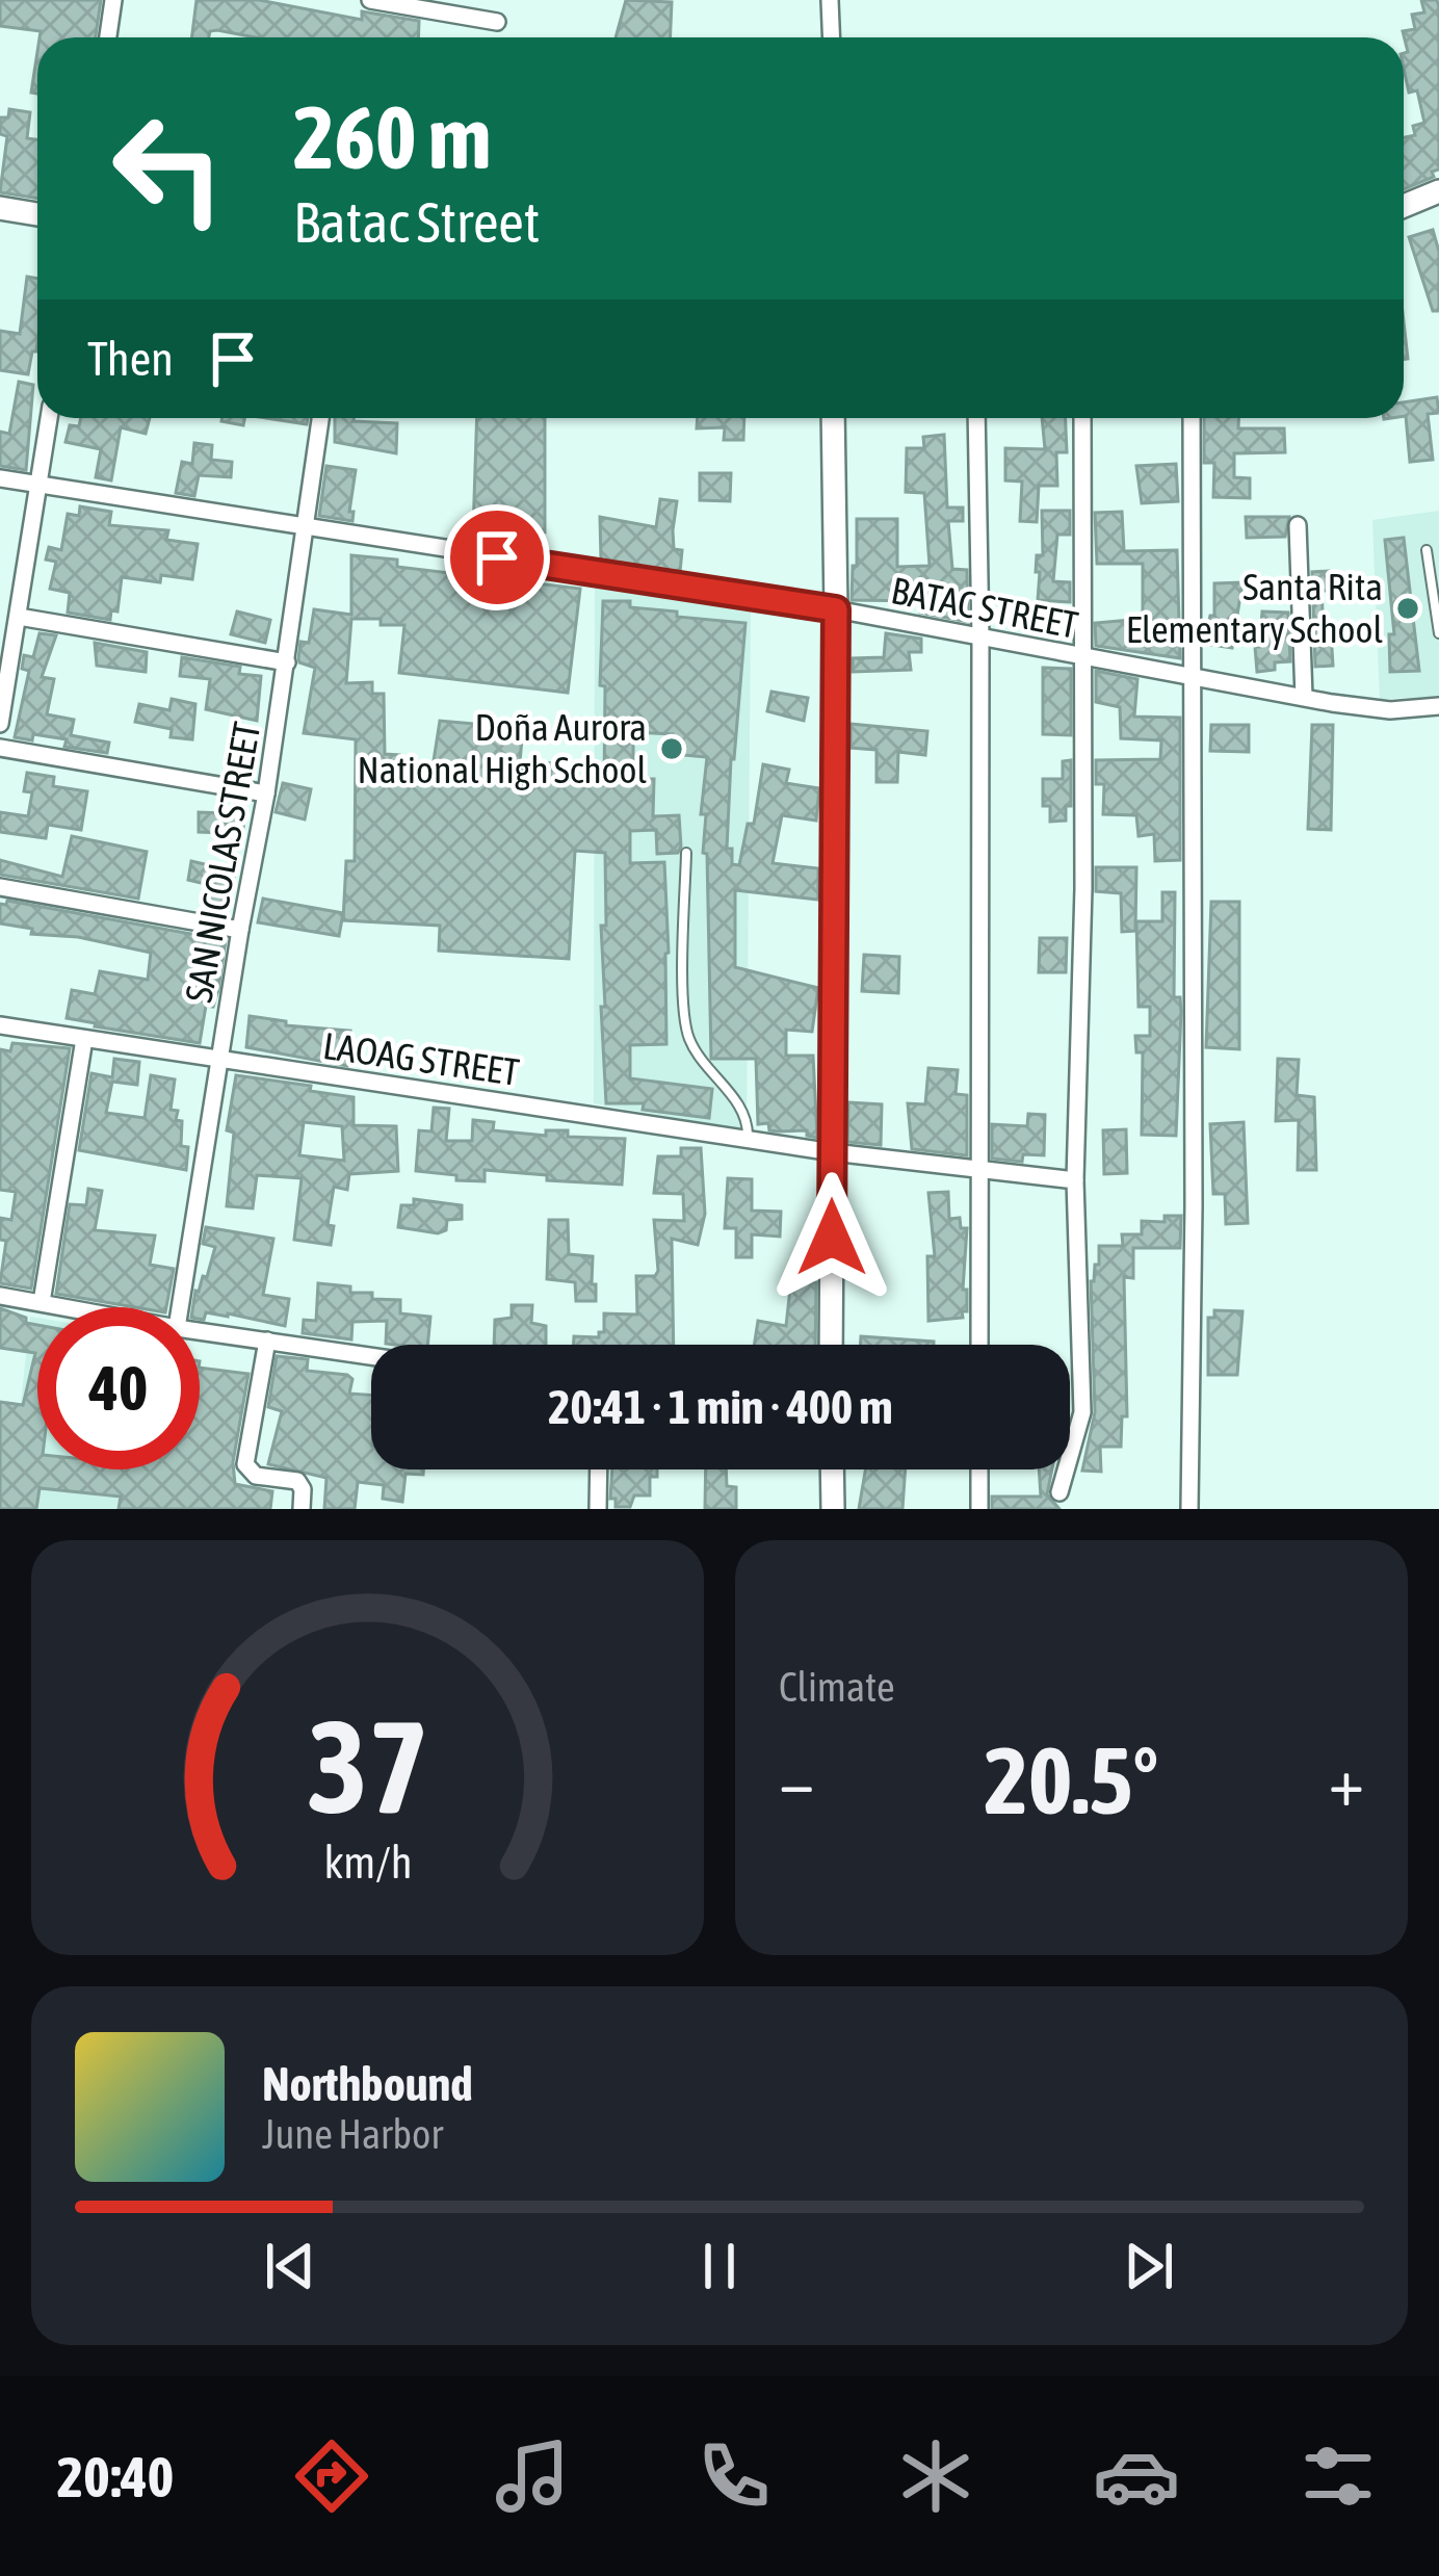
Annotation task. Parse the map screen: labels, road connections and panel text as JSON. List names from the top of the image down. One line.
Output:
{"streets":{"street":["BATAC STREET","SAN NICOLAS STREET","LAOAG STREET"]},"crossings":[["BATAC STREET","SAN NICOLAS STREET"],["SAN NICOLAS STREET","LAOAG STREET"]],"places":["Santa Rita Elementary School","Doña Aurora National High School"],"page":{"turn":["260 m","Batac Street"],"then":"Then","limit":"40","trip":"20:41 · 1 min · 400 m","tile":"Climate","heat":["−","20.5°","+"],"song":["Northbound","June Harbor"],"tabs":"20:40","gauge":["37","km/h"]}}
